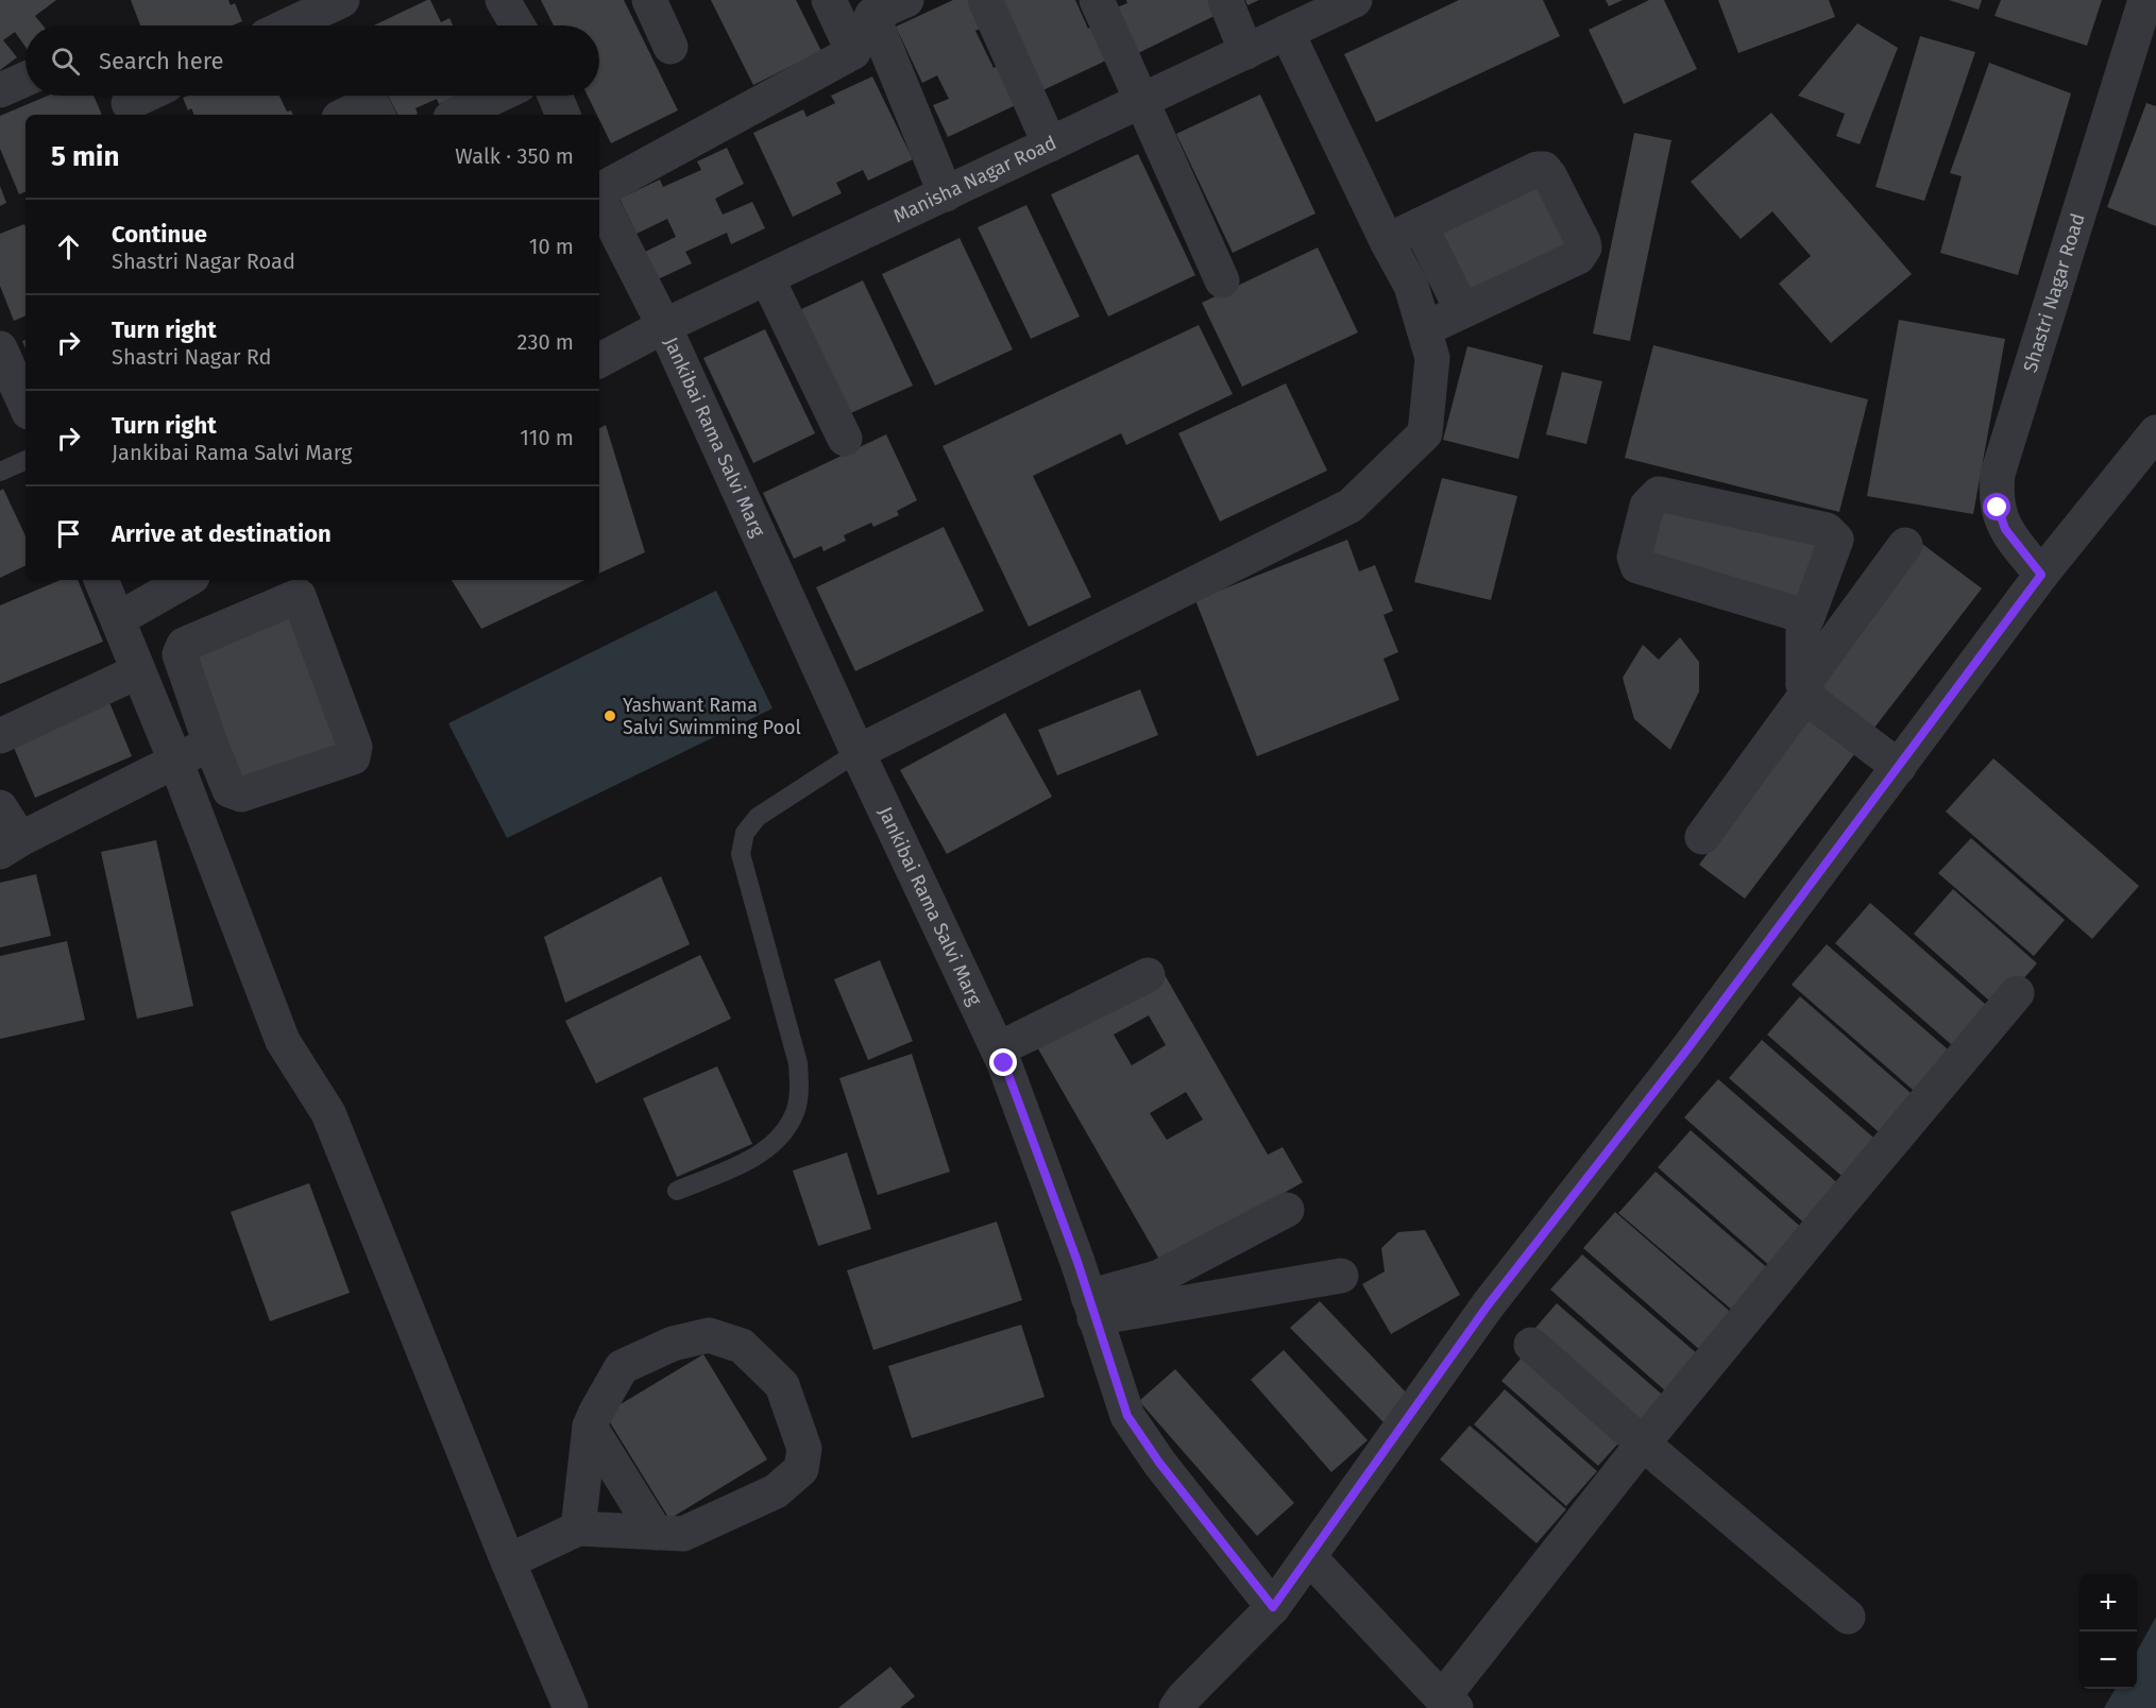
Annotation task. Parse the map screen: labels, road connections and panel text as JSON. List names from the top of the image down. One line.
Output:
{"streets":{"street":["Manisha Nagar Road","Shastri Nagar Road","Jankibai Rama Salvi Marg"]},"crossings":[["Manisha Nagar Road","Jankibai Rama Salvi Marg"]],"places":["Yashwant Rama Salvi Swimming Pool"],"page":{"search":"Search here","heading":["5 min","Walk · 350 m"],"list":[["Continue","Shastri Nagar Road","10 m"],["Turn right","Shastri Nagar Rd","230 m"],["Turn right","Jankibai Rama Salvi Marg","110 m"],"Arrive at destination"],"map_buttons":["+","−"]}}
